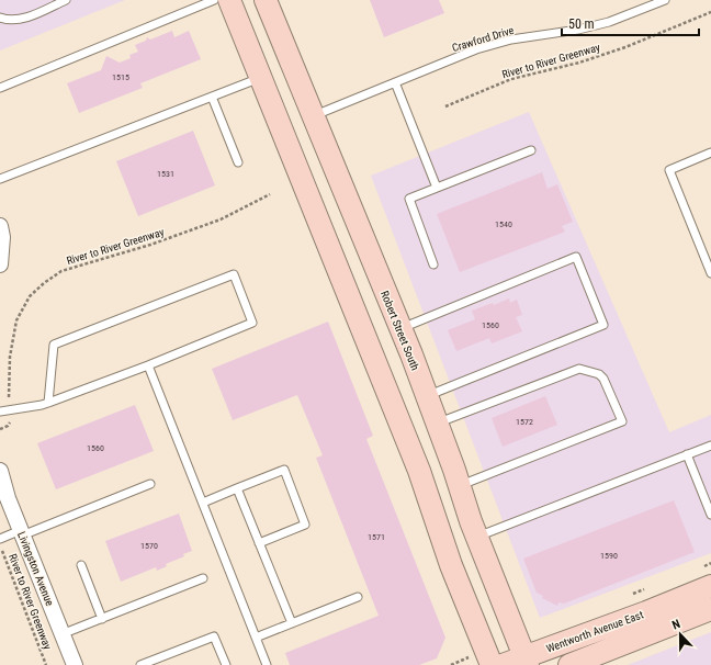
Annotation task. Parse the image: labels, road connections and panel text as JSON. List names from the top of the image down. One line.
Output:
{"streets":{"main road":["Robert Street South","Wentworth Avenue East"],"street":["Livingston Avenue"],"lane":["Crawford Drive"],"path":["River to River Greenway"]},"crossings":[["Crawford Drive","Robert Street South"],["Robert Street South","Wentworth Avenue East"]],"house_numbers":["1515","1531","1540","1560","1572","1560","1571","1570","1590"],"scale_bar":"50 m","north":"top"}
